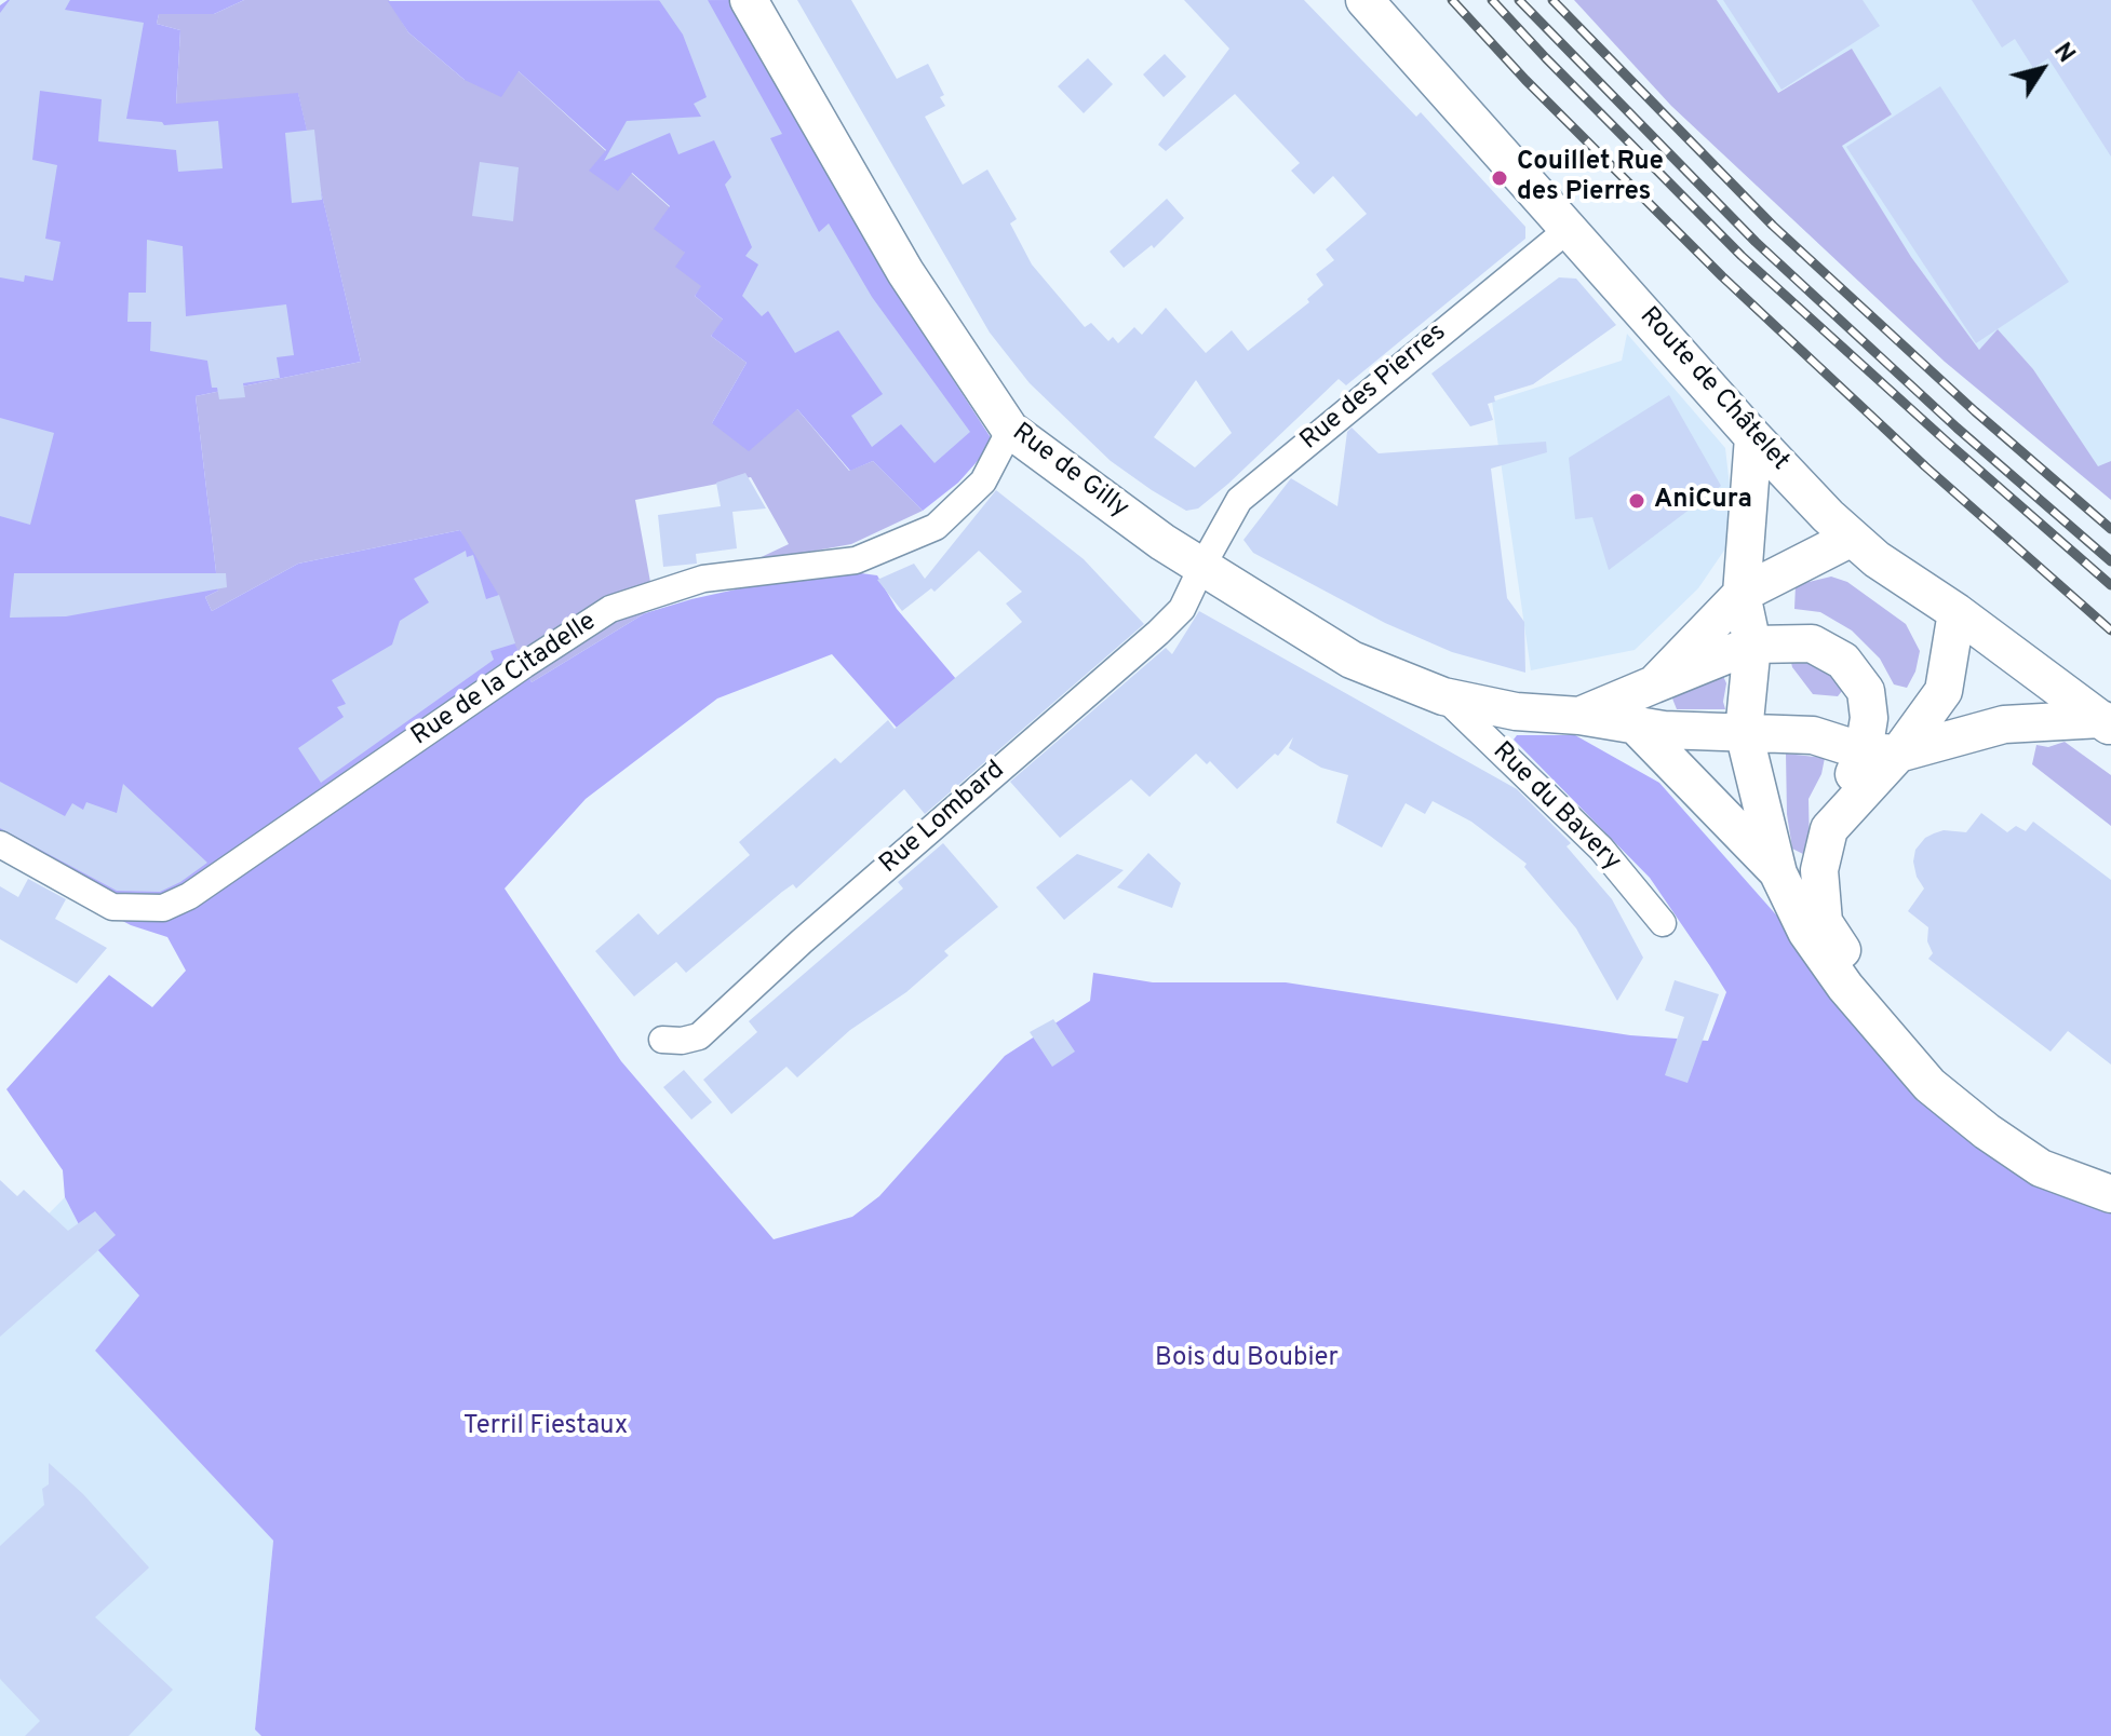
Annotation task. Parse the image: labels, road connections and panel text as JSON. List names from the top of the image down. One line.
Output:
{"streets":{"main road":["Route de Châtelet","Rue de Gilly"],"street":["Rue des Pierres","Rue de la Citadelle","Rue du Bavery","Rue Lombard"]},"crossings":[["Rue des Pierres","Route de Châtelet"],["Rue des Pierres","Rue de Gilly"],["Rue des Pierres","Rue Lombard"],["Rue de Gilly","Rue de la Citadelle"],["Rue de Gilly","Rue du Bavery"],["Rue de Gilly","Rue Lombard"]],"parks":["Bois du Boubier","Terril Fiestaux"],"places":["Couillet Rue des Pierres","AniCura"],"north":"top right"}
